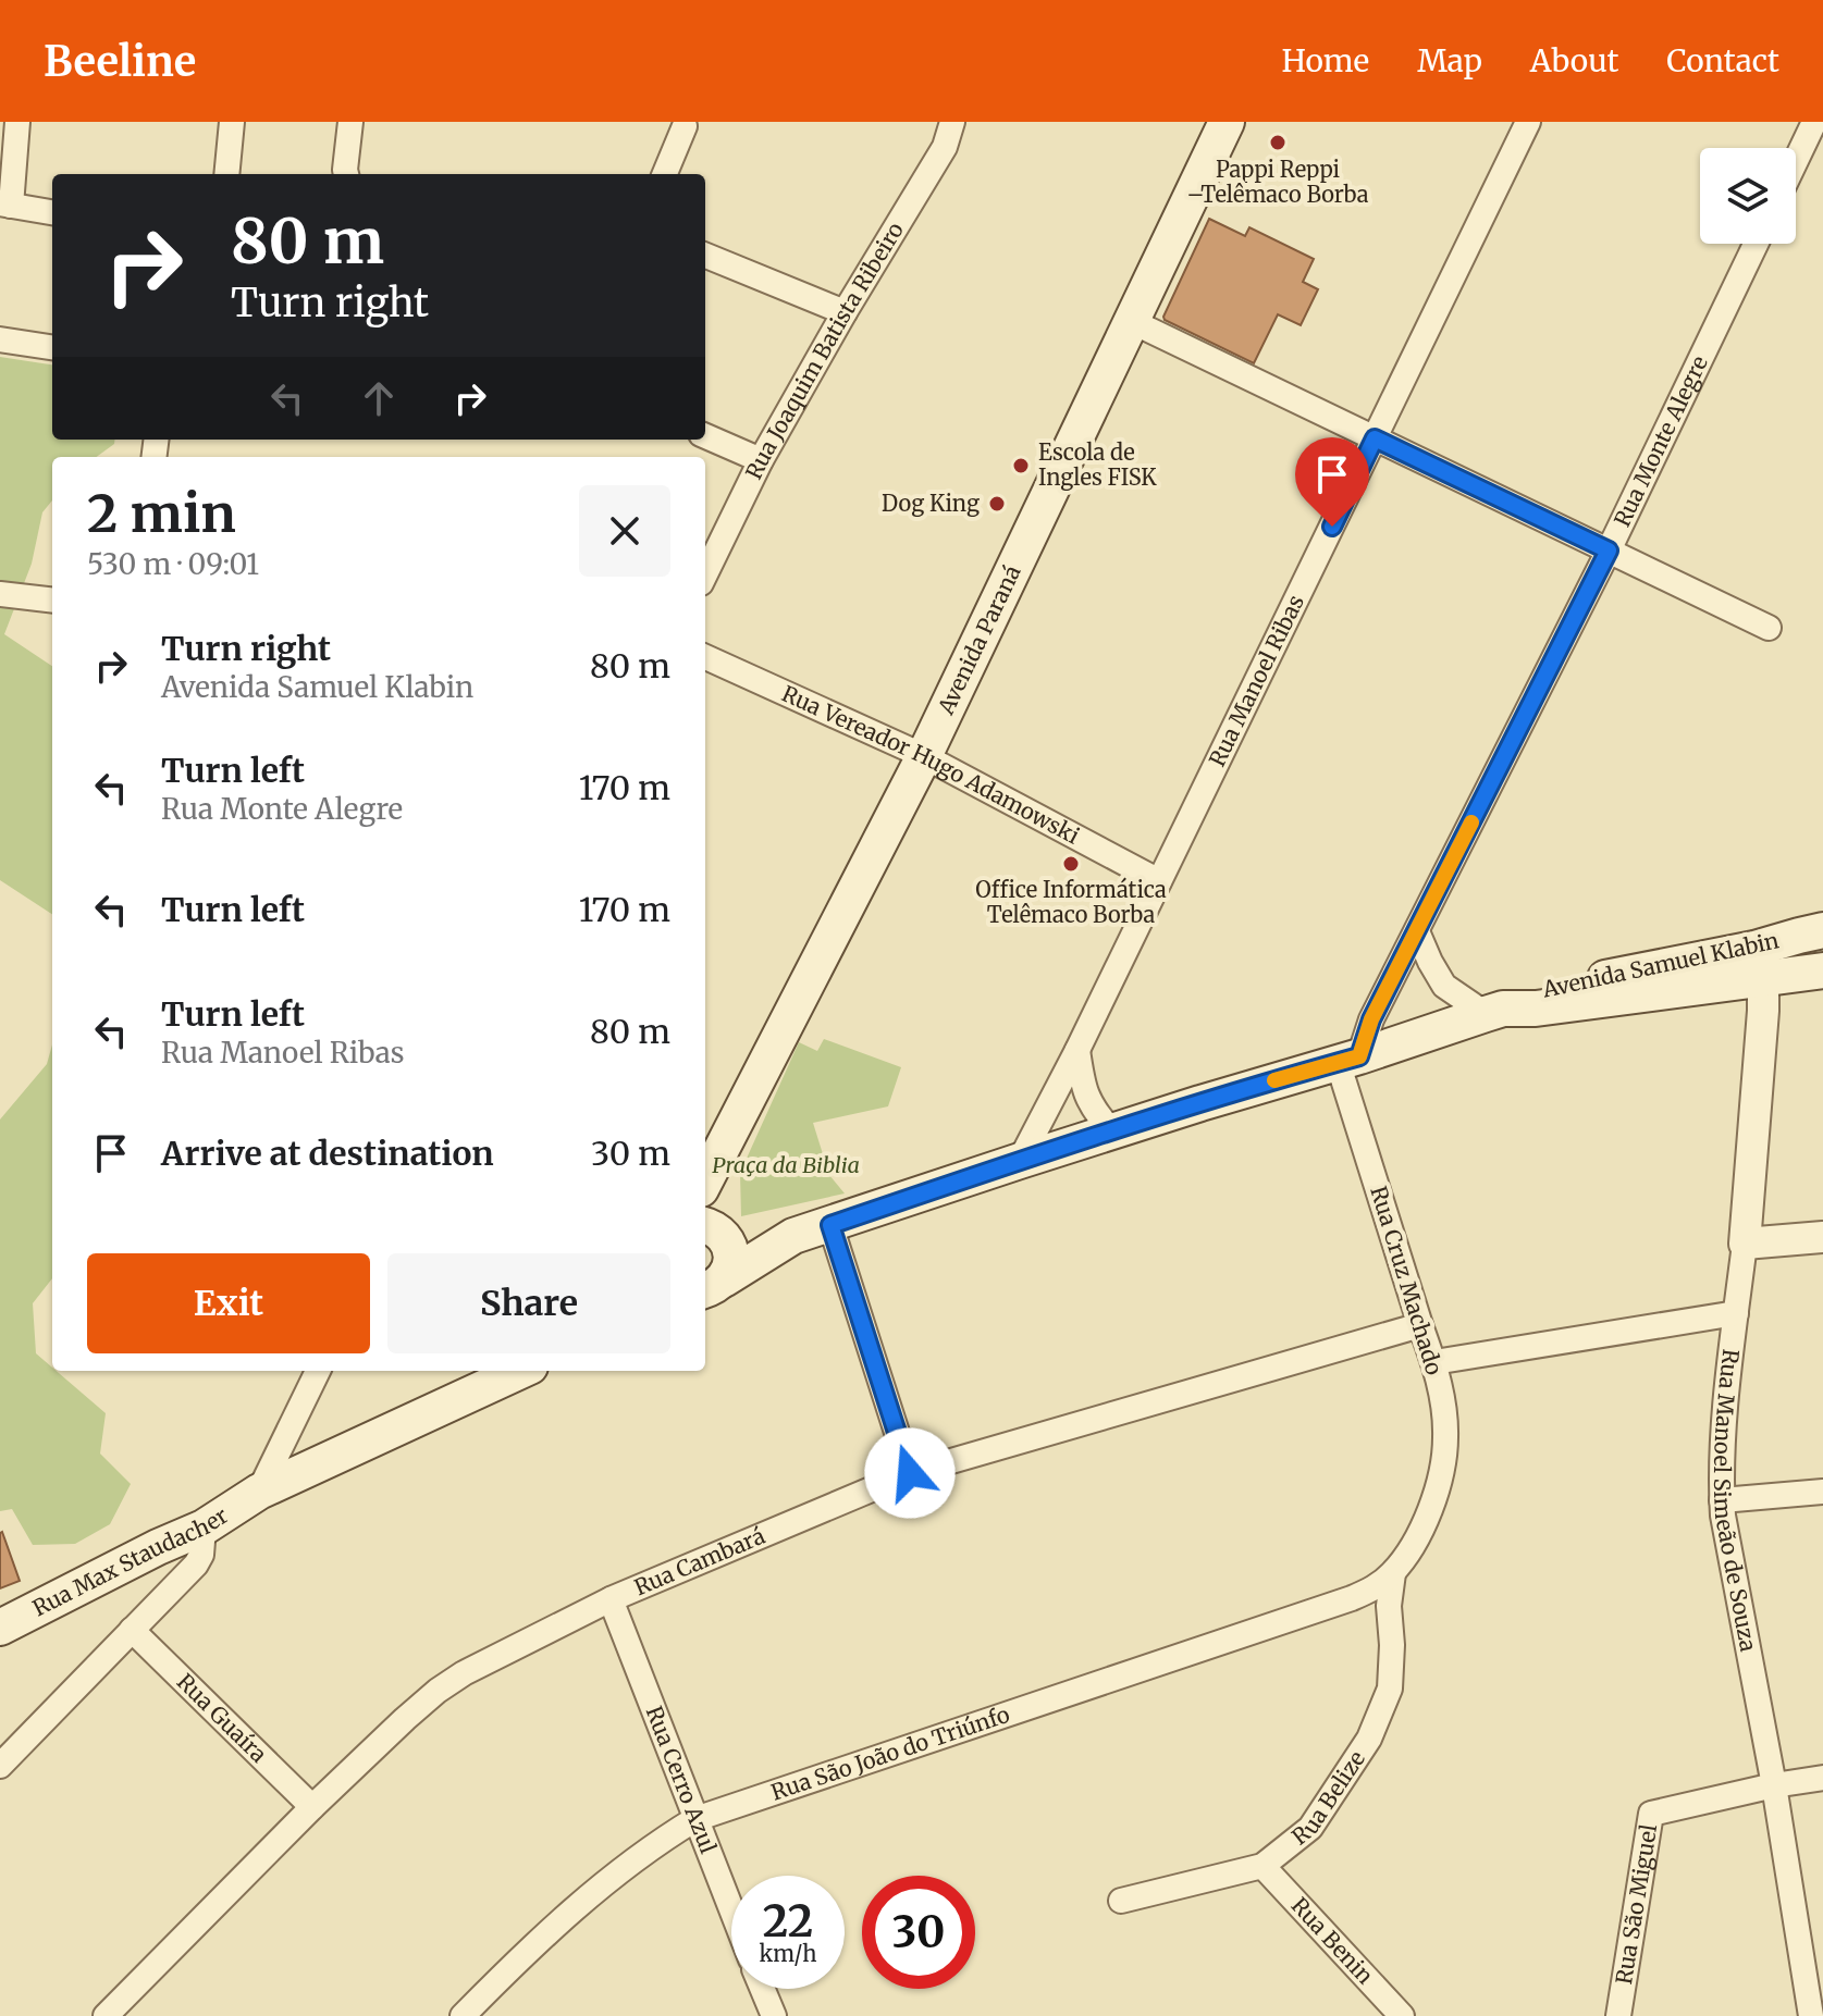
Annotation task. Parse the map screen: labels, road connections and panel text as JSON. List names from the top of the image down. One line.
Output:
{"streets":{"main road":["Avenida Paraná","Avenida Samuel Klabin","Rua Max Staudacher"],"street":["Rua Joaquim Batista Ribeiro","Rua Monte Alegre","Rua Manoel Ribas","Rua Vereador Hugo Adamowski","Rua Cruz Machado","Rua Manoel Simeão de Souza","Rua Cambará","Rua Guaíra","Rua São João do Triúnfo","Rua Cerro Azul","Rua Belize","Rua São Miguel","Rua Benin"]},"crossings":[["Rua Monte Alegre","Avenida Samuel Klabin"],["Rua Monte Alegre","Rua Cruz Machado"],["Avenida Paraná","Rua Vereador Hugo Adamowski"],["Avenida Paraná","Avenida Samuel Klabin"],["Rua Manoel Ribas","Rua Vereador Hugo Adamowski"],["Rua Manoel Ribas","Avenida Samuel Klabin"],["Avenida Samuel Klabin","Rua Cruz Machado"],["Avenida Samuel Klabin","Rua Manoel Simeão de Souza"],["Rua Cruz Machado","Rua Cambará"],["Rua Cruz Machado","Rua São João do Triúnfo"],["Rua Cruz Machado","Rua Belize"],["Rua Manoel Simeão de Souza","Rua São Miguel"],["Rua Cambará","Rua Guaíra"],["Rua Cambará","Rua Cerro Azul"],["Rua São João do Triúnfo","Rua Cerro Azul"],["Rua São João do Triúnfo","Rua Belize"],["Rua Belize","Rua Benin"]],"parks":["Praça da Biblia"],"places":["Pappi Reppi –Telêmaco Borba","Escola de Ingles FISK","Dog King","Office Informática Telêmaco Borba"],"page":{"header":"Beeline","nav":["Home","Map","About","Contact"],"turn":["80 m","Turn right"],"heading":["2 min","530 m · 09:01"],"list":[{"name":"Turn right","note":"Avenida Samuel Klabin","value":"80 m"},{"name":"Turn left","note":"Rua Monte Alegre","value":"170 m"},{"name":"Turn left","value":"170 m"},{"name":"Turn left","note":"Rua Manoel Ribas","value":"80 m"},{"name":"Arrive at destination","value":"30 m"}],"buttons":["Exit","Share"],"speed":"22 km/h","limit":"30"}}
